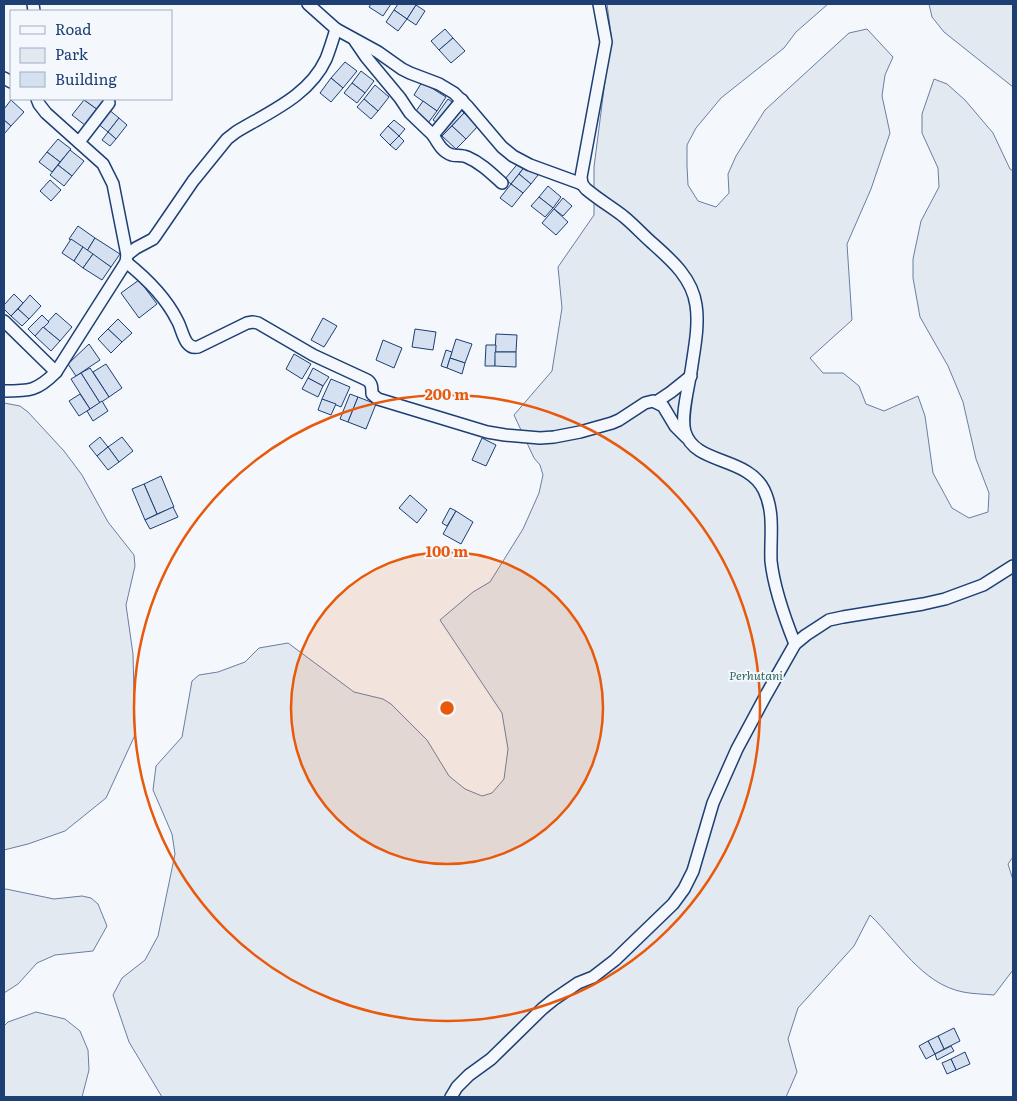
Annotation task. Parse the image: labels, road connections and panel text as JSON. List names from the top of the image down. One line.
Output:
{"parks":["Perhutani"],"legend":["Road","Park","Building"],"rings":["200 m","100 m"]}
